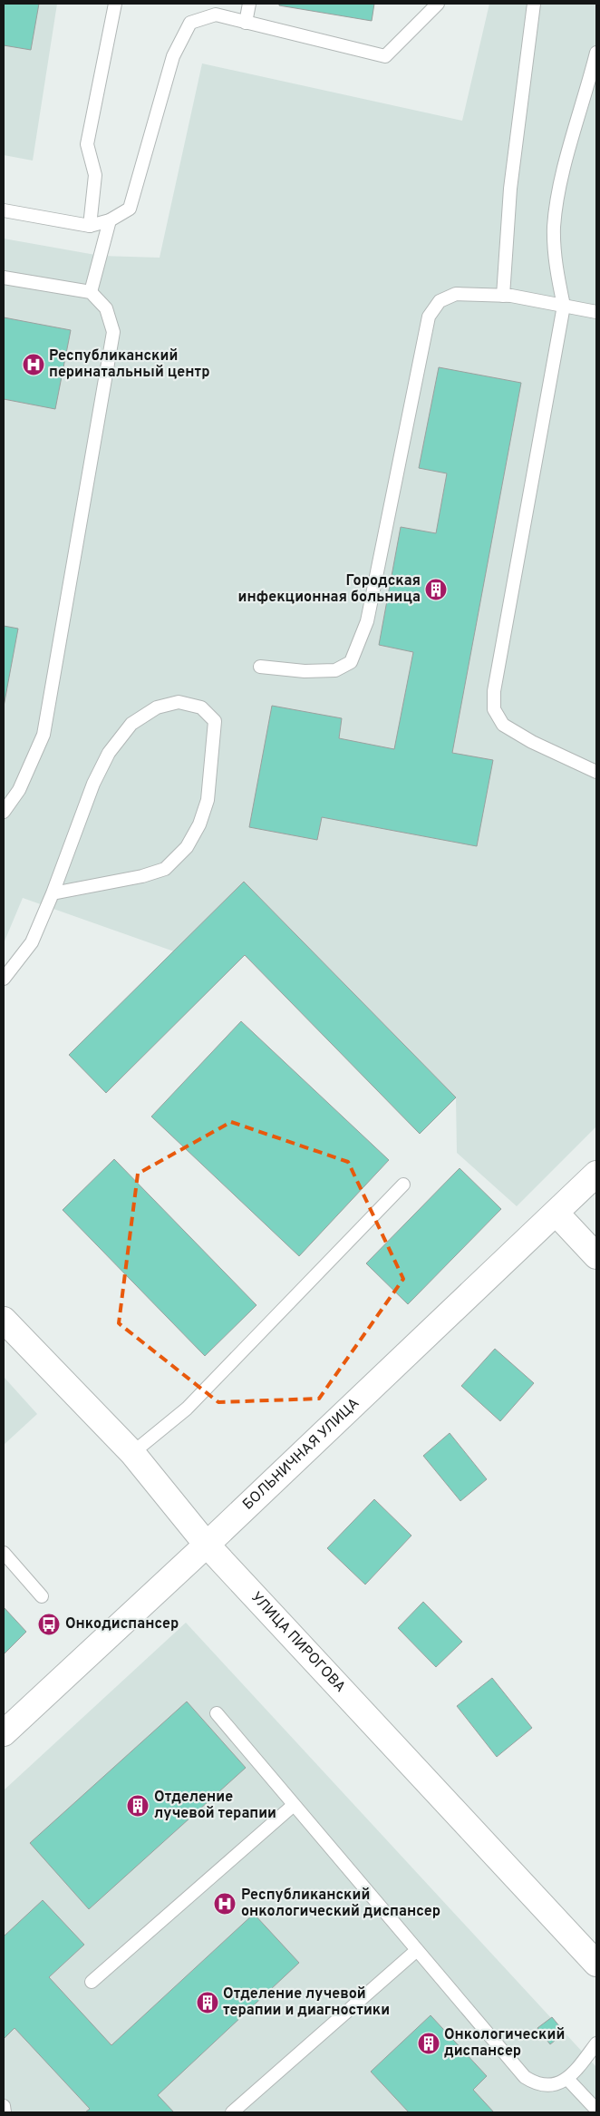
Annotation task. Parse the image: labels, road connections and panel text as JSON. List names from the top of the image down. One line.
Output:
{"streets":{"street":["БОЛЬНИЧНАЯ УЛИЦА","УЛИЦА ПИРОГОВА"]},"crossings":[["БОЛЬНИЧНАЯ УЛИЦА","УЛИЦА ПИРОГОВА"]],"places":{"hospital":["Республиканский перинатальный центр","Республиканский онкологический диспансер"],"building":["Городская инфекционная больница","Отделение лучевой терапии","Отделение лучевой терапии и диагностики","Онкологический диспансер"],"bus stop":["Онкодиспансер"]}}
